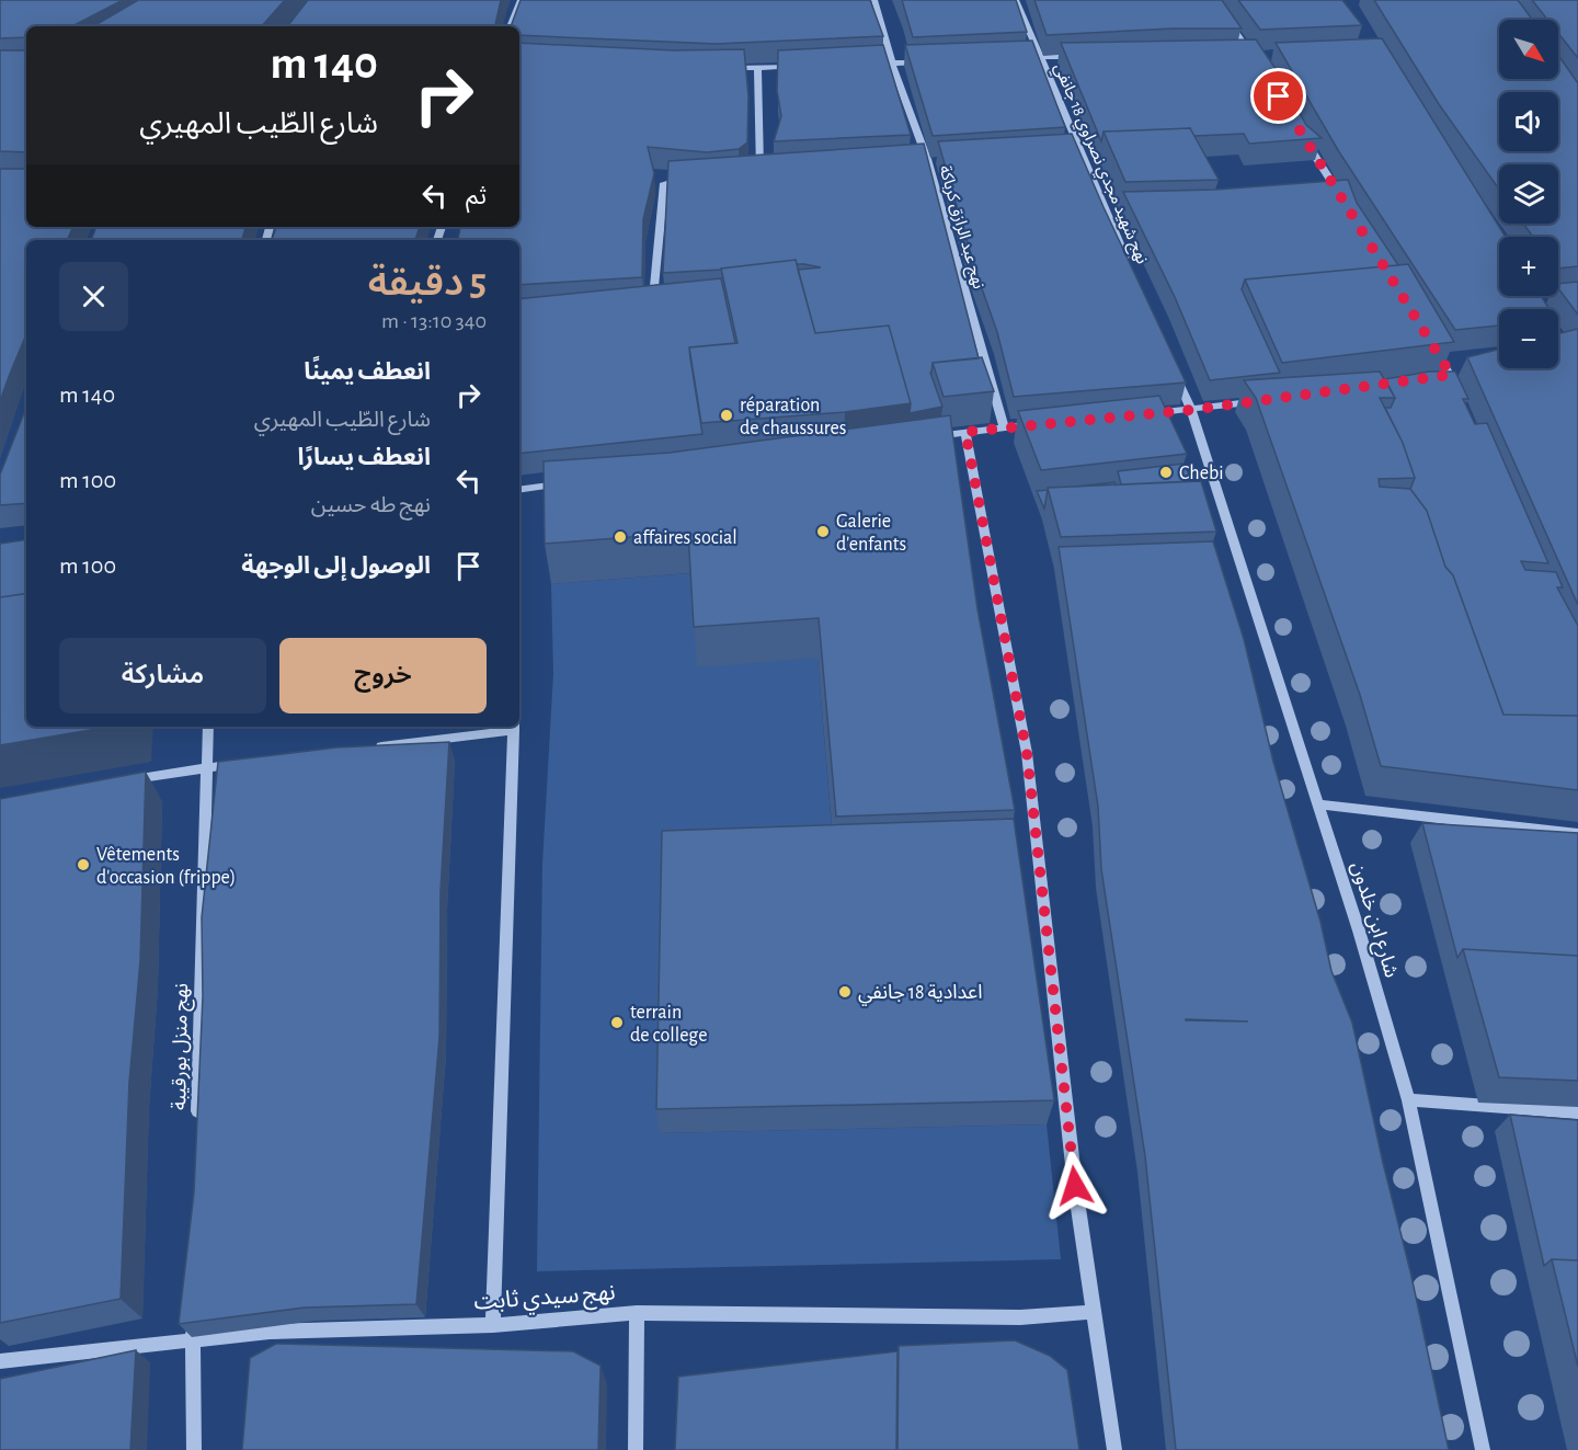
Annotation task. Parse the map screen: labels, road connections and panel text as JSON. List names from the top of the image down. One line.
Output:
{"streets":{"street":["نهج شهيد مجدي نصراوي 18 جانفي","نهج عبد الرازق كرباكة","شارع ابن خلدون","نهج منزل بورقيبة","نهج سيدي ثابت"]},"places":["réparation de chaussures","Chebi","Galerie d'enfants","affaires social","Vêtements d'occasion (frippe)","اعدادية 18 جانفي","terrain de college"],"north":"bottom right","page":{"map_buttons":["+","−"],"turn":["140 m","شارع الطّيب المهيري"],"then":"ثم","heading":["5 دقيقة","340 m · 13:10"],"list":[{"name":"انعطف يمينًا","note":"شارع الطّيب المهيري","value":"140 m"},{"name":"انعطف يسارًا","note":"نهج طه حسين","value":"100 m"},{"name":"الوصول إلى الوجهة","value":"100 m"}],"buttons":["خروج","مشاركة"]}}
